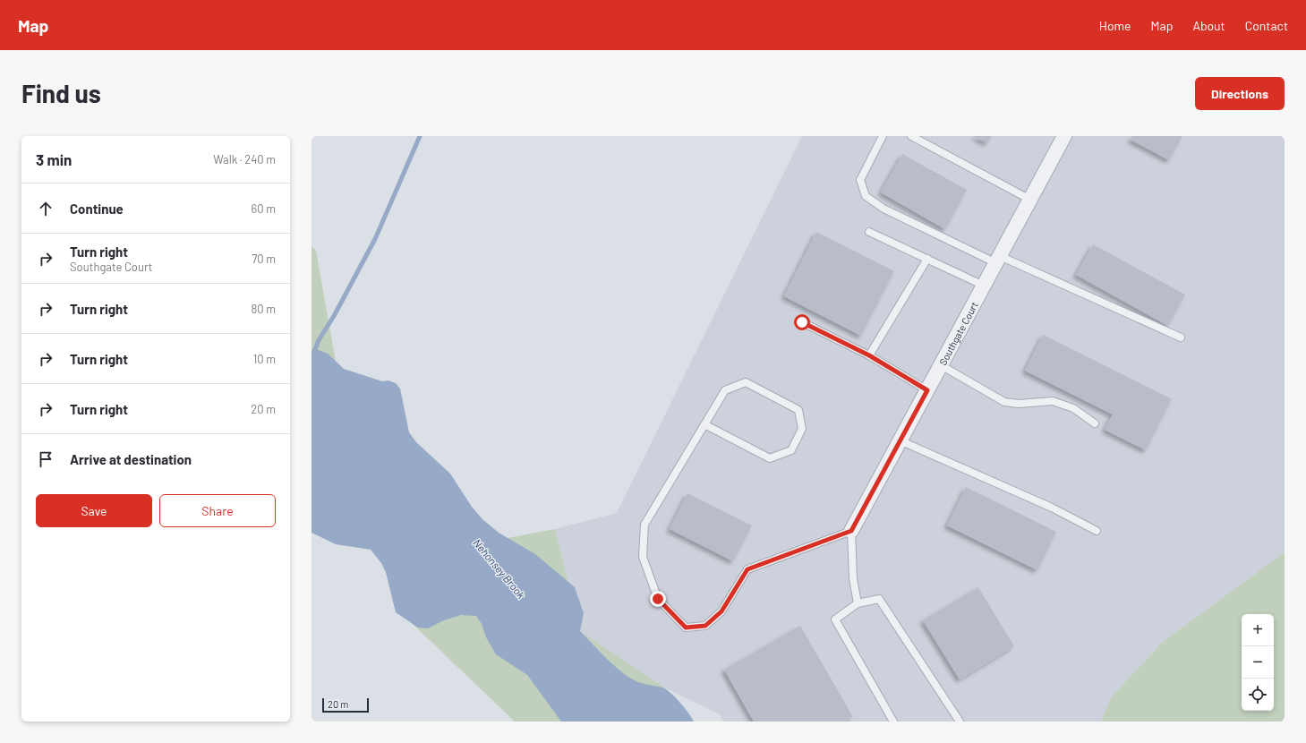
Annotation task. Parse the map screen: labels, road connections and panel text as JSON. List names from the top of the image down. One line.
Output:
{"streets":{"street":["Southgate Court"]},"water":["Nehonsey Brook"],"scale_bar":"20 m","page":{"header":"Map","nav":["Home","Map","About","Contact"],"buttons":["Directions",["Save","Share"]],"title":"Find us","heading":["3 min","Walk · 240 m"],"list":[["Continue","60 m"],["Turn right","Southgate Court","70 m"],["Turn right","80 m"],["Turn right","10 m"],["Turn right","20 m"],"Arrive at destination"],"map_buttons":["+","−"],"scale":"20 m"}}
